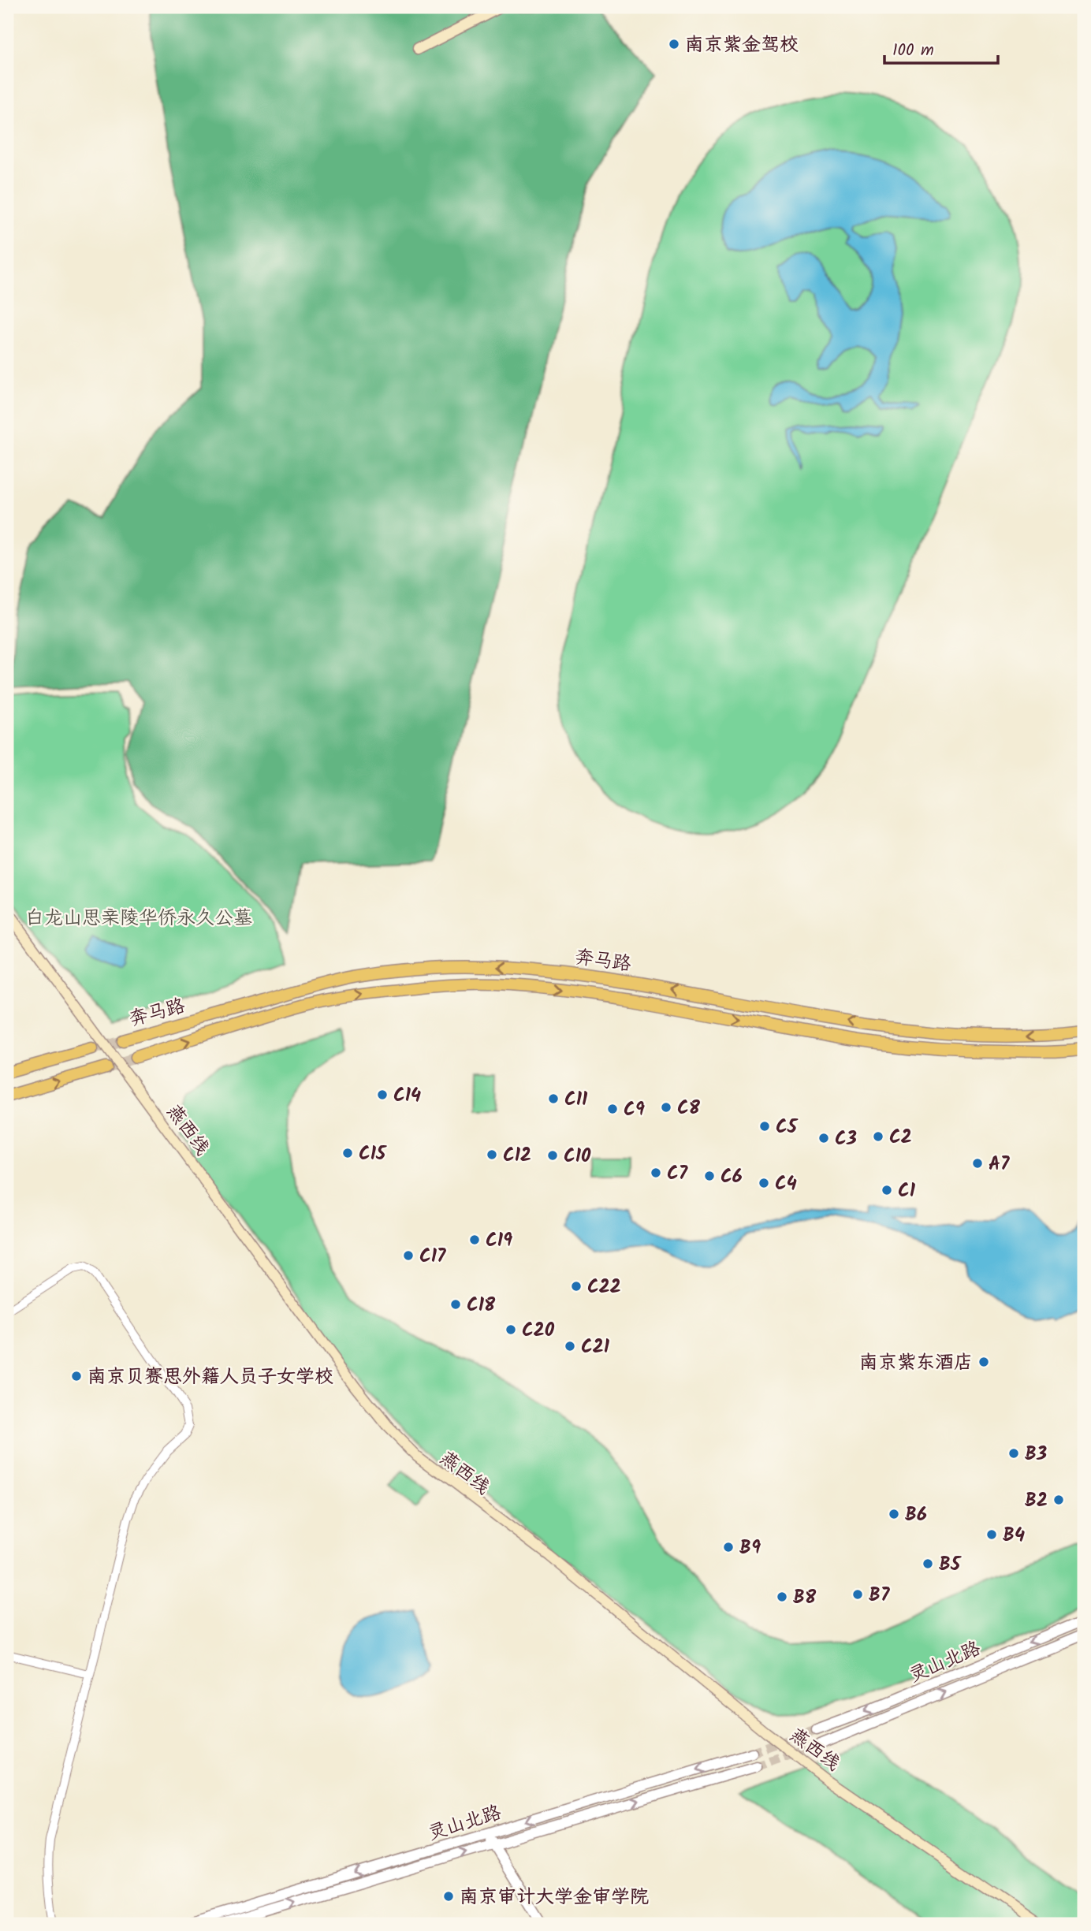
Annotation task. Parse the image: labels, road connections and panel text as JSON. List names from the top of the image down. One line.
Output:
{"streets":{"main road":["奔马路","燕西线"],"street":["灵山北路"]},"parks":["白龙山思亲陵华侨永久公墓"],"places":["南京紫金驾校","C14","C11","C8","C9","C5","C2","C3","C15","C12","C10","A7","C7","C6","C4","C1","C19","C17","C22","C18","C20","C21","南京紫东酒店","南京贝赛思外籍人员子女学校","B3","B2","B6","B4","B9","B5","B7","B8","南京审计大学金审学院"],"scale_bar":"100 m"}
